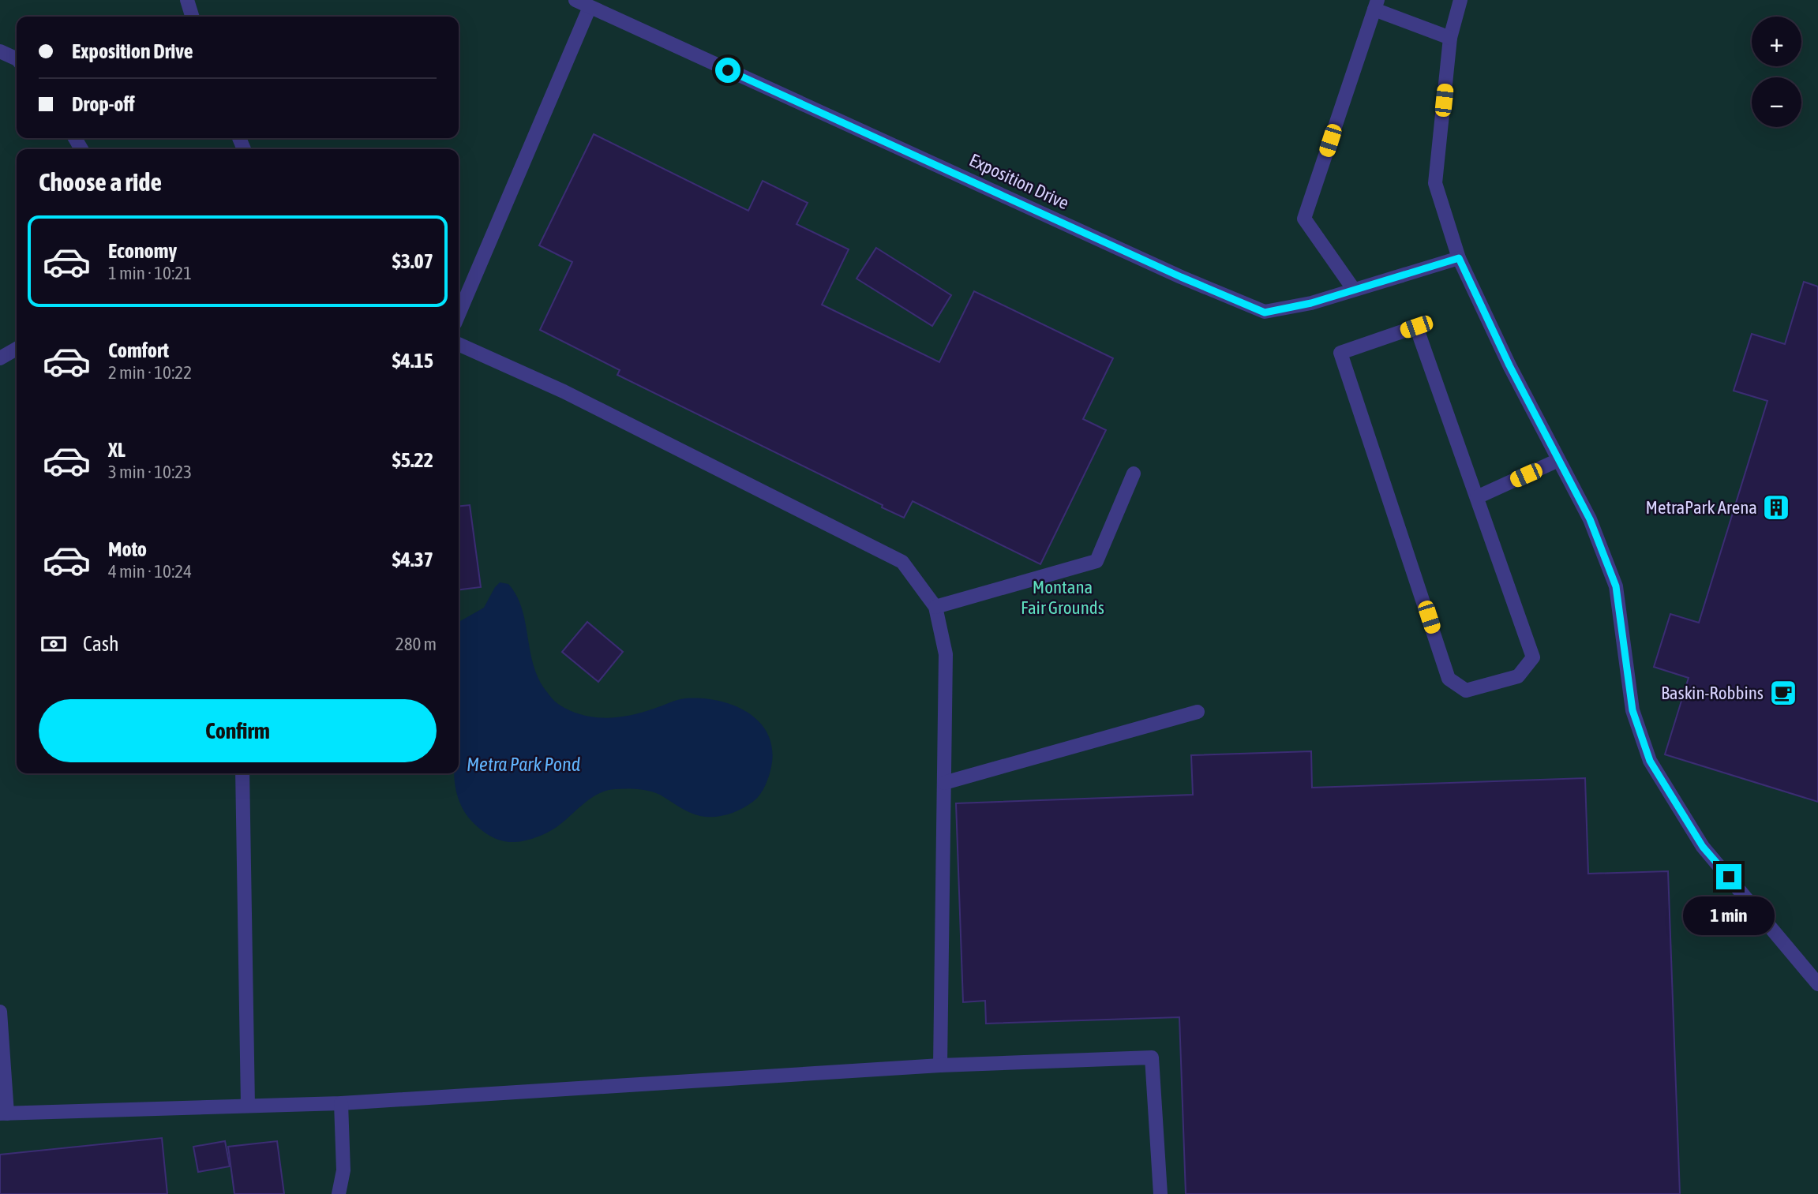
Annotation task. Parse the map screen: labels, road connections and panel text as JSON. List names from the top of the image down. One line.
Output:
{"streets":{"street":["Exposition Drive"]},"water":["Metra Park Pond"],"parks":["Montana Fair Grounds"],"places":{"building":["MetraPark Arena"],"cafe":["Baskin-Robbins"]},"page":{"map_buttons":["+","−"],"banner":["Exposition Drive","Drop-off"],"heading":"Choose a ride","list":[{"name":"Economy","note":"1 min · 10:21","value":"$3.07"},{"name":"Comfort","note":"2 min · 10:22","value":"$4.15"},{"name":"XL","note":"3 min · 10:23","value":"$5.22"},{"name":"Moto","note":"4 min · 10:24","value":"$4.37"}],"pay":["Cash","280 m"],"buttons":"Confirm","bubble":"1 min"}}
